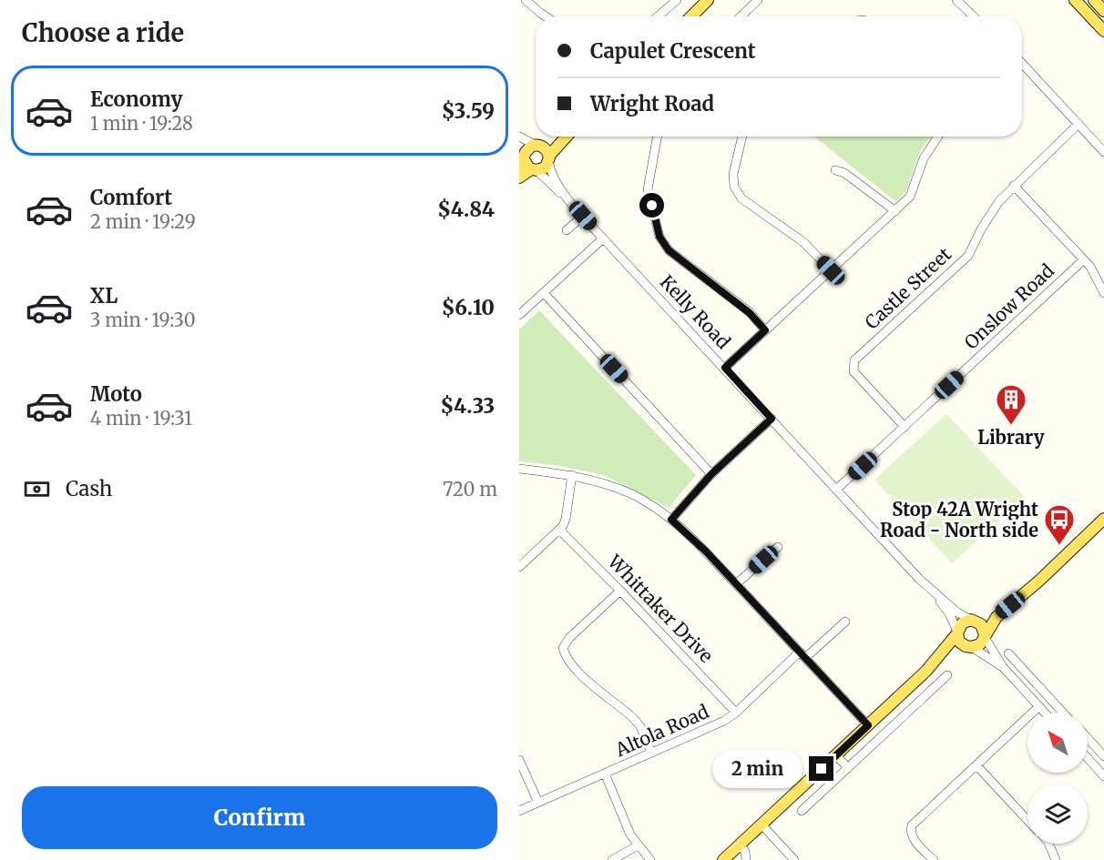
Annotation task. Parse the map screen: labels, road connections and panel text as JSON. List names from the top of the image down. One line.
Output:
{"streets":{"street":["Castle Street","Onslow Road","Kelly Road","Whittaker Drive","Altola Road"]},"crossings":[["Castle Street","Onslow Road"],["Onslow Road","Kelly Road"],["Whittaker Drive","Altola Road"]],"places":{"building":["Library"],"bus stop":["Stop 42A Wright Road - North side"]},"north":"top left","page":{"heading":"Choose a ride","banner":["Capulet Crescent","Wright Road"],"list":[{"name":"Economy","note":"1 min · 19:28","value":"$3.59"},{"name":"Comfort","note":"2 min · 19:29","value":"$4.84"},{"name":"XL","note":"3 min · 19:30","value":"$6.10"},{"name":"Moto","note":"4 min · 19:31","value":"$4.33"}],"pay":["Cash","720 m"],"bubble":"2 min","buttons":"Confirm"}}
